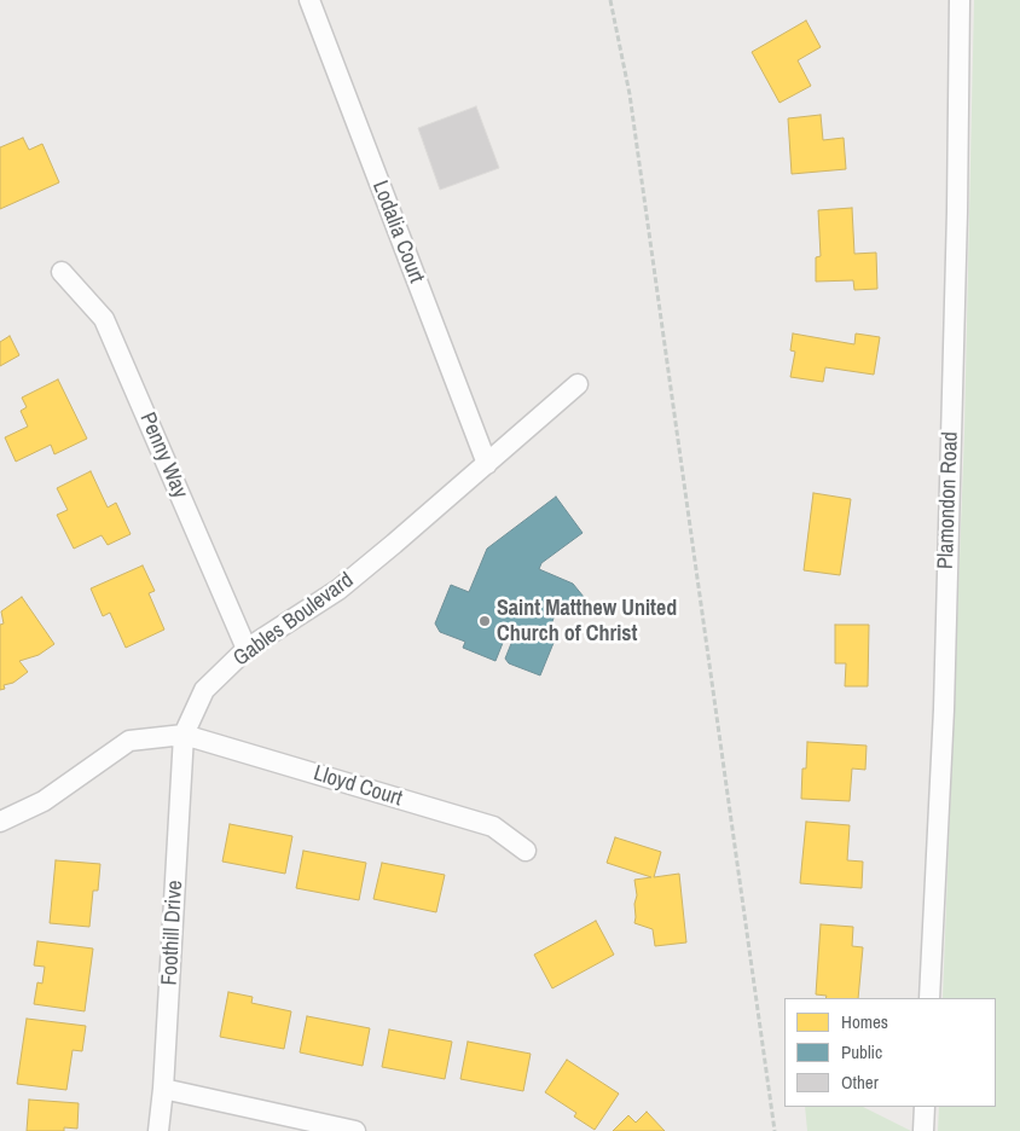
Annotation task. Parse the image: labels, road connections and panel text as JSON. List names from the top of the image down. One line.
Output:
{"streets":{"street":["Lodalia Court","Penny Way","Plamondon Road","Gables Boulevard","Lloyd Court","Foothill Drive"]},"crossings":[["Lodalia Court","Gables Boulevard"],["Penny Way","Gables Boulevard"],["Gables Boulevard","Lloyd Court"],["Gables Boulevard","Foothill Drive"],["Lloyd Court","Foothill Drive"]],"places":["Saint Matthew United Church of Christ"],"legend":["Homes","Public","Other"]}
